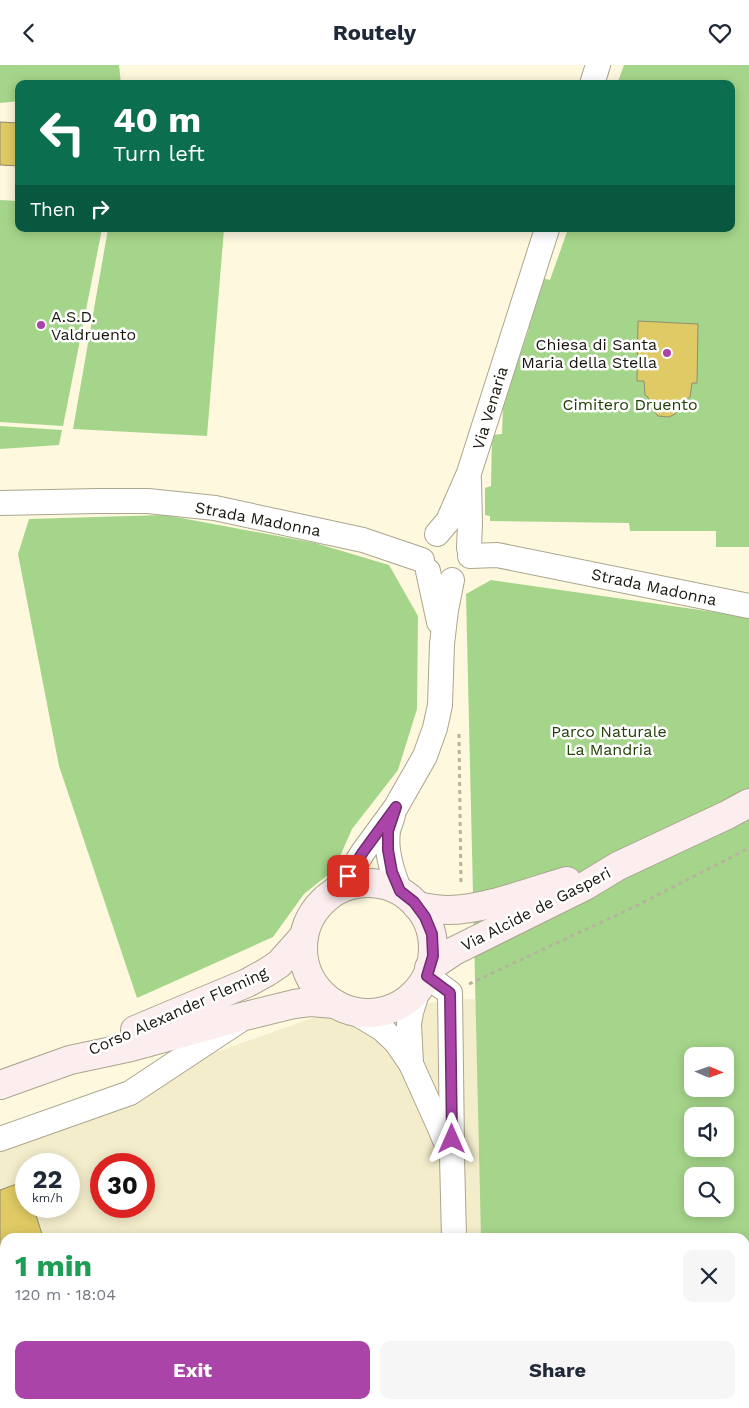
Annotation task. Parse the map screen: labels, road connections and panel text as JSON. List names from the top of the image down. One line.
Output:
{"streets":{"street":["Via Venaria","Strada Madonna","Via Alcide de Gasperi","Corso Alexander Fleming"]},"crossings":[["Via Venaria","Strada Madonna"],["Via Alcide de Gasperi","Corso Alexander Fleming"]],"parks":["Cimitero Druento","Parco Naturale La Mandria"],"places":["A.S.D. Valdruento","Chiesa di Santa Maria della Stella"],"north":"right","page":{"header":"Routely","turn":["40 m","Turn left"],"then":"Then","speed":"22 km/h","limit":"30","heading":["1 min","120 m · 18:04"],"buttons":["Exit","Share"]}}
